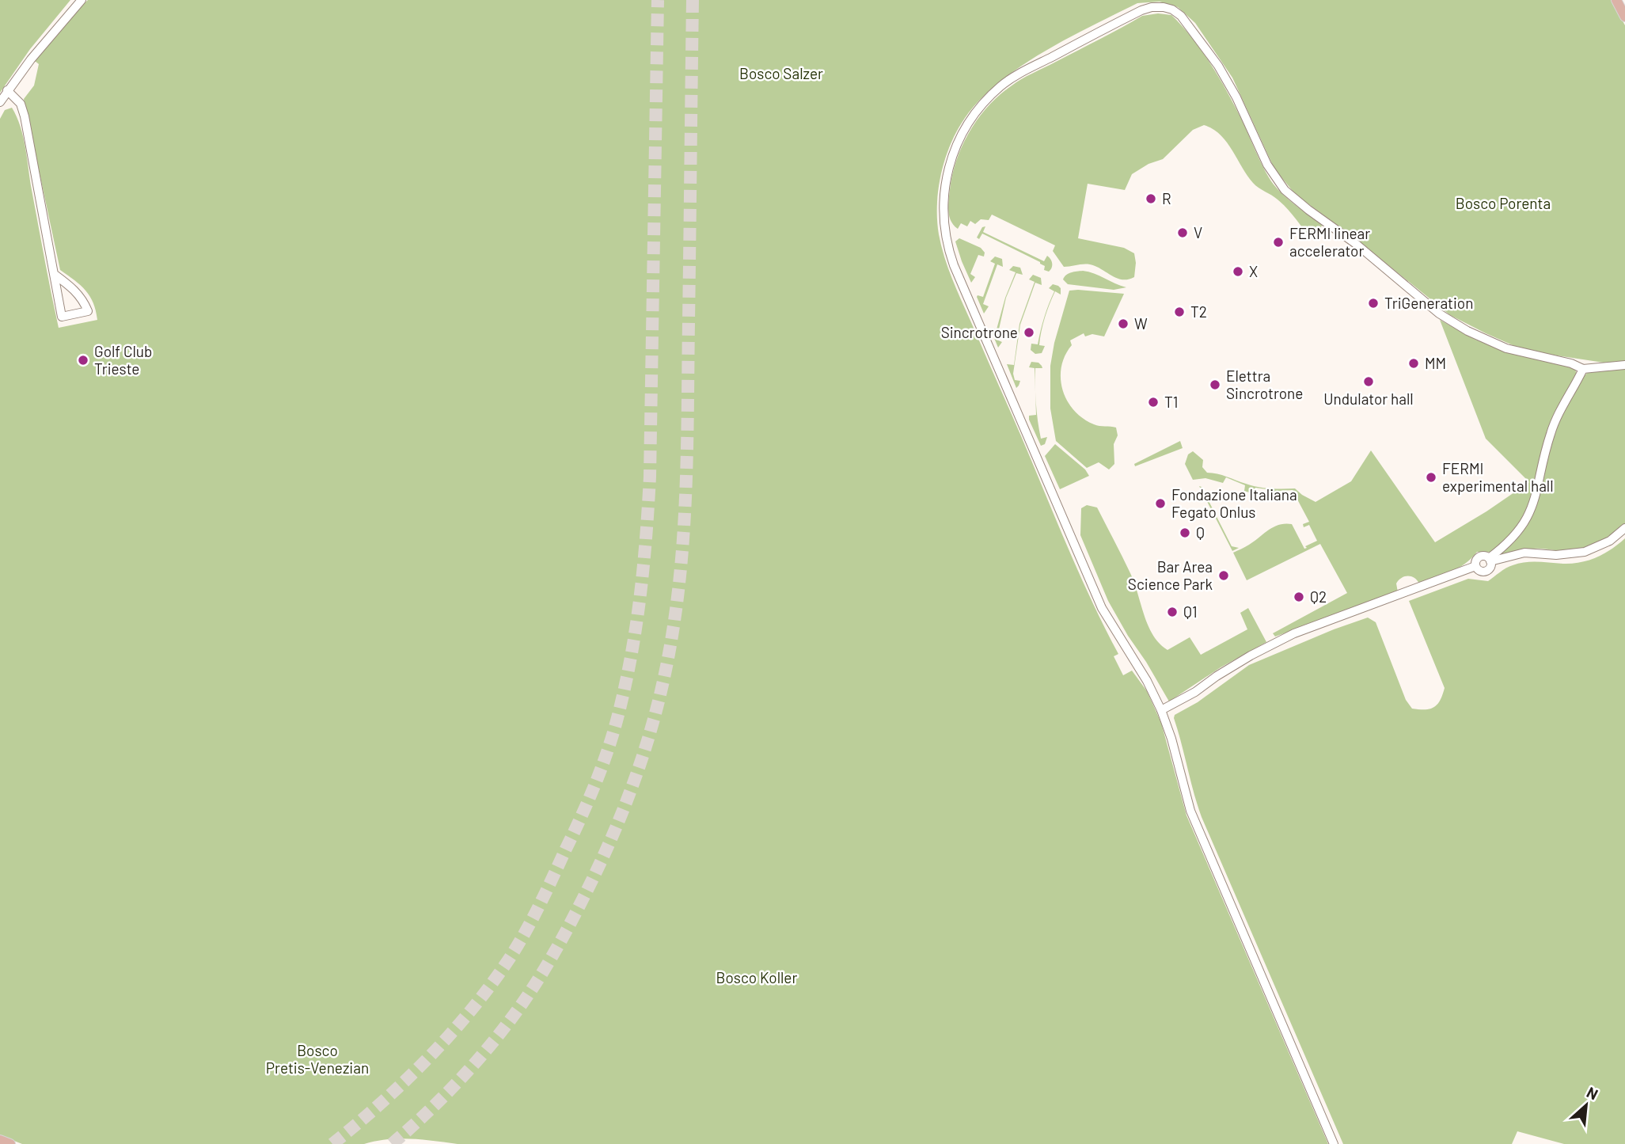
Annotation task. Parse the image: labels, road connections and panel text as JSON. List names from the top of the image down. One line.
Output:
{"parks":["Bosco Salzer","Bosco Porenta","Bosco Koller","Bosco Pretis-Venezian"],"places":["R","V","FERMI linear accelerator","X","TriGeneration","T2","W","Sincrotrone","Golf Club Trieste","MM","Undulator hall","Elettra Sincrotrone","T1","FERMI experimental hall","Fondazione Italiana Fegato Onlus","Q","Bar Area Science Park","Q2","Q1"],"north":"top right"}
